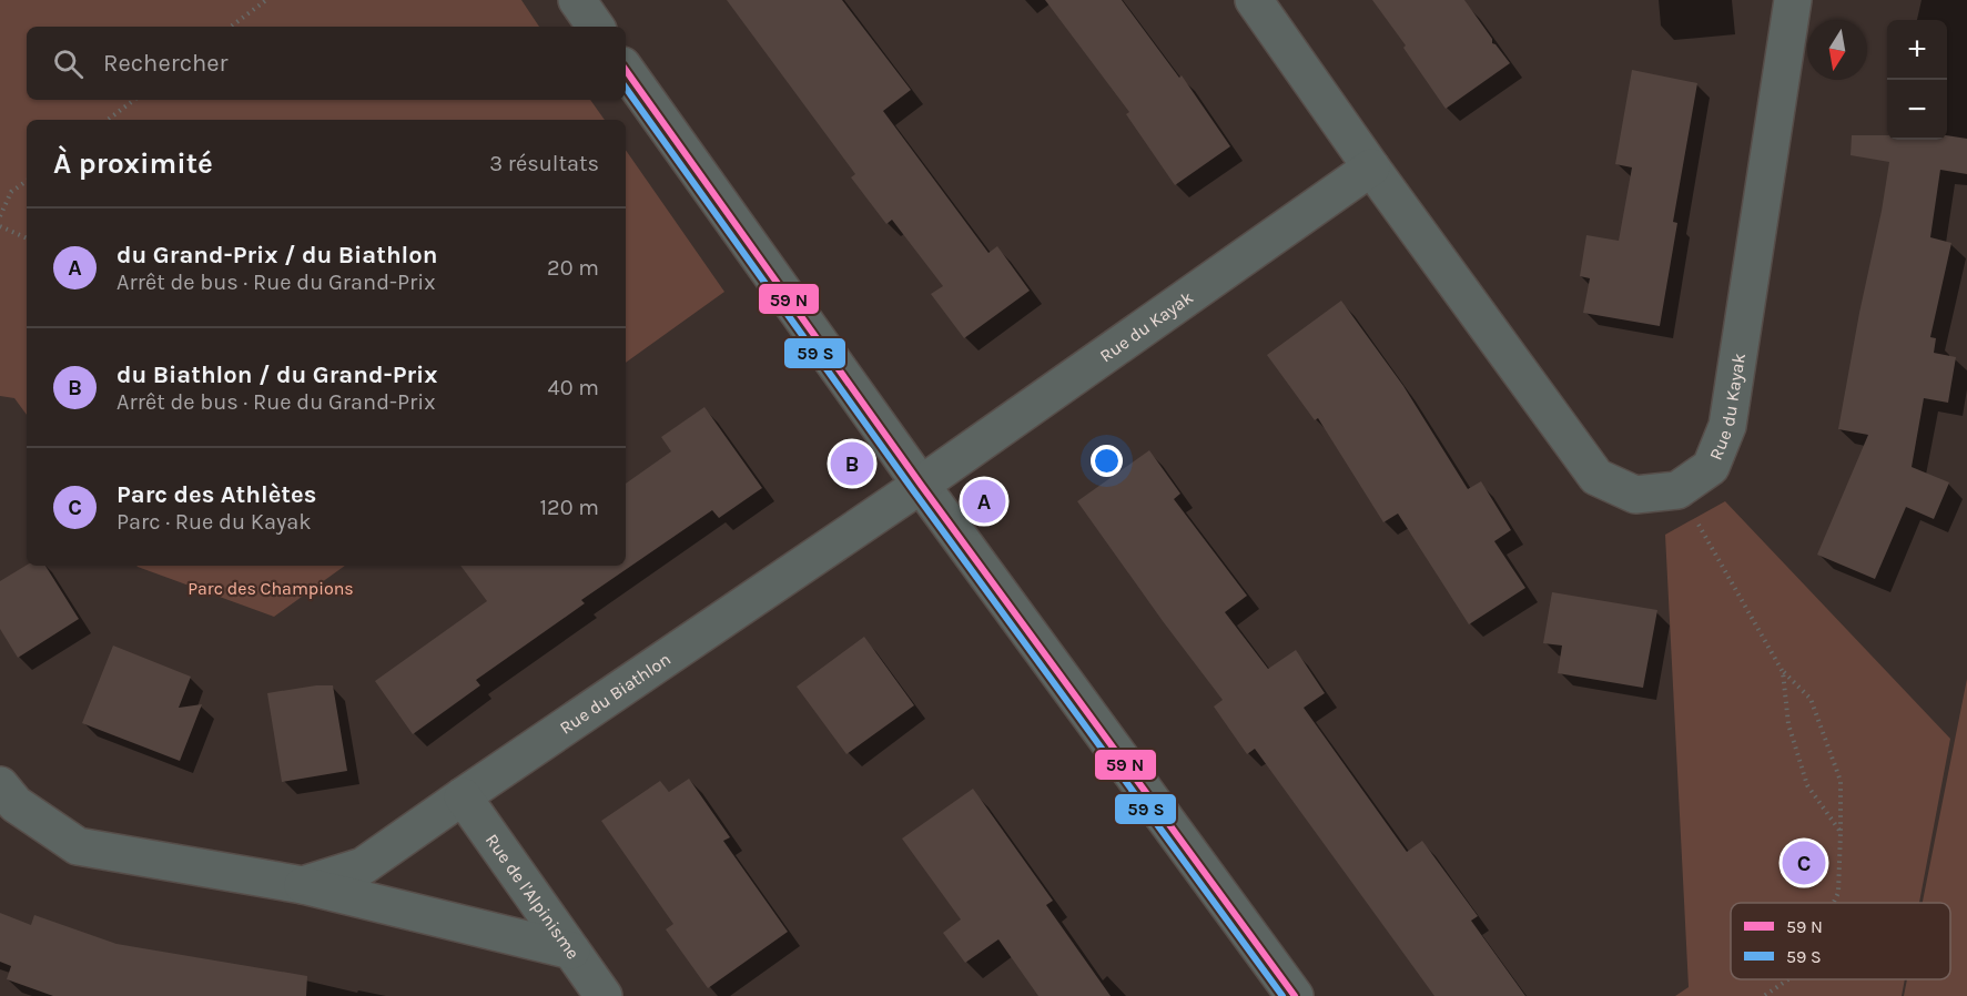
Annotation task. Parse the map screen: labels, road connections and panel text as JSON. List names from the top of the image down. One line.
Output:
{"streets":{"street":["Rue du Kayak","Rue du Biathlon","Rue de l'Alpinisme"]},"crossings":[["Rue du Kayak","Rue du Biathlon"],["Rue du Biathlon","Rue de l'Alpinisme"]],"parks":["Parc des Champions"],"legend":["59 N","59 S"],"north":"bottom","page":{"map_buttons":["+","−"],"search":"Rechercher","heading":["À proximité","3 résultats"],"list":[{"mark":"A","name":"du Grand-Prix / du Biathlon","note":"Arrêt de bus · Rue du Grand-Prix","value":"20 m"},{"mark":"B","name":"du Biathlon / du Grand-Prix","note":"Arrêt de bus · Rue du Grand-Prix","value":"40 m"},{"mark":"C","name":"Parc des Athlètes","note":"Parc · Rue du Kayak","value":"120 m"}],"pins":["B","A","C"]}}
